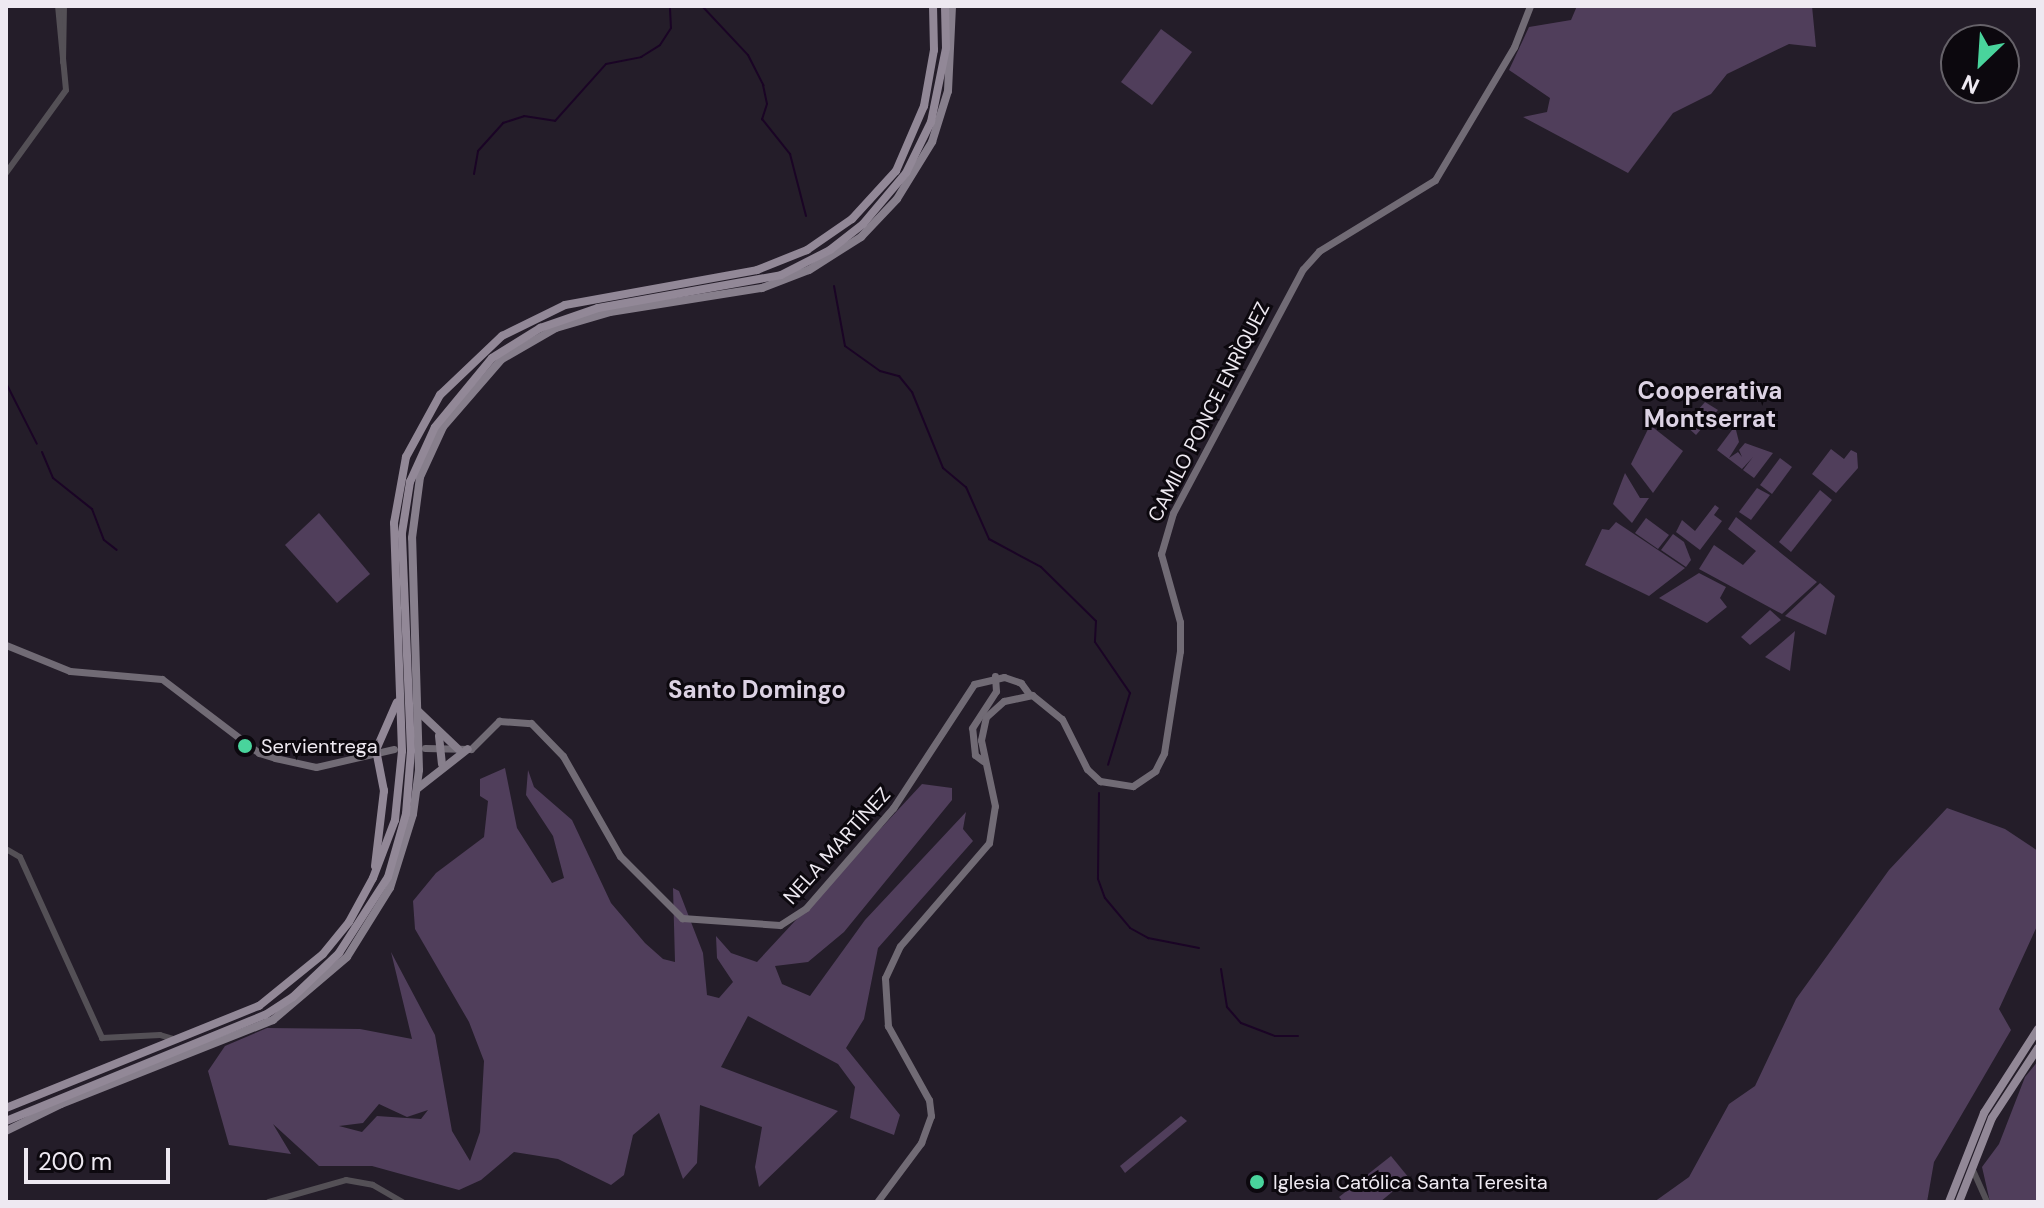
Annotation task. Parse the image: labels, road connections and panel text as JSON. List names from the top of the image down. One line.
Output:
{"streets":{"main road":["CAMILO PONCE ENRÌQUEZ","NELA MARTÍNEZ"]},"districts":["Cooperativa Montserrat","Santo Domingo"],"places":["Servientrega","Iglesia Católica Santa Teresita"],"scale_bar":"200 m","north":"bottom left"}
